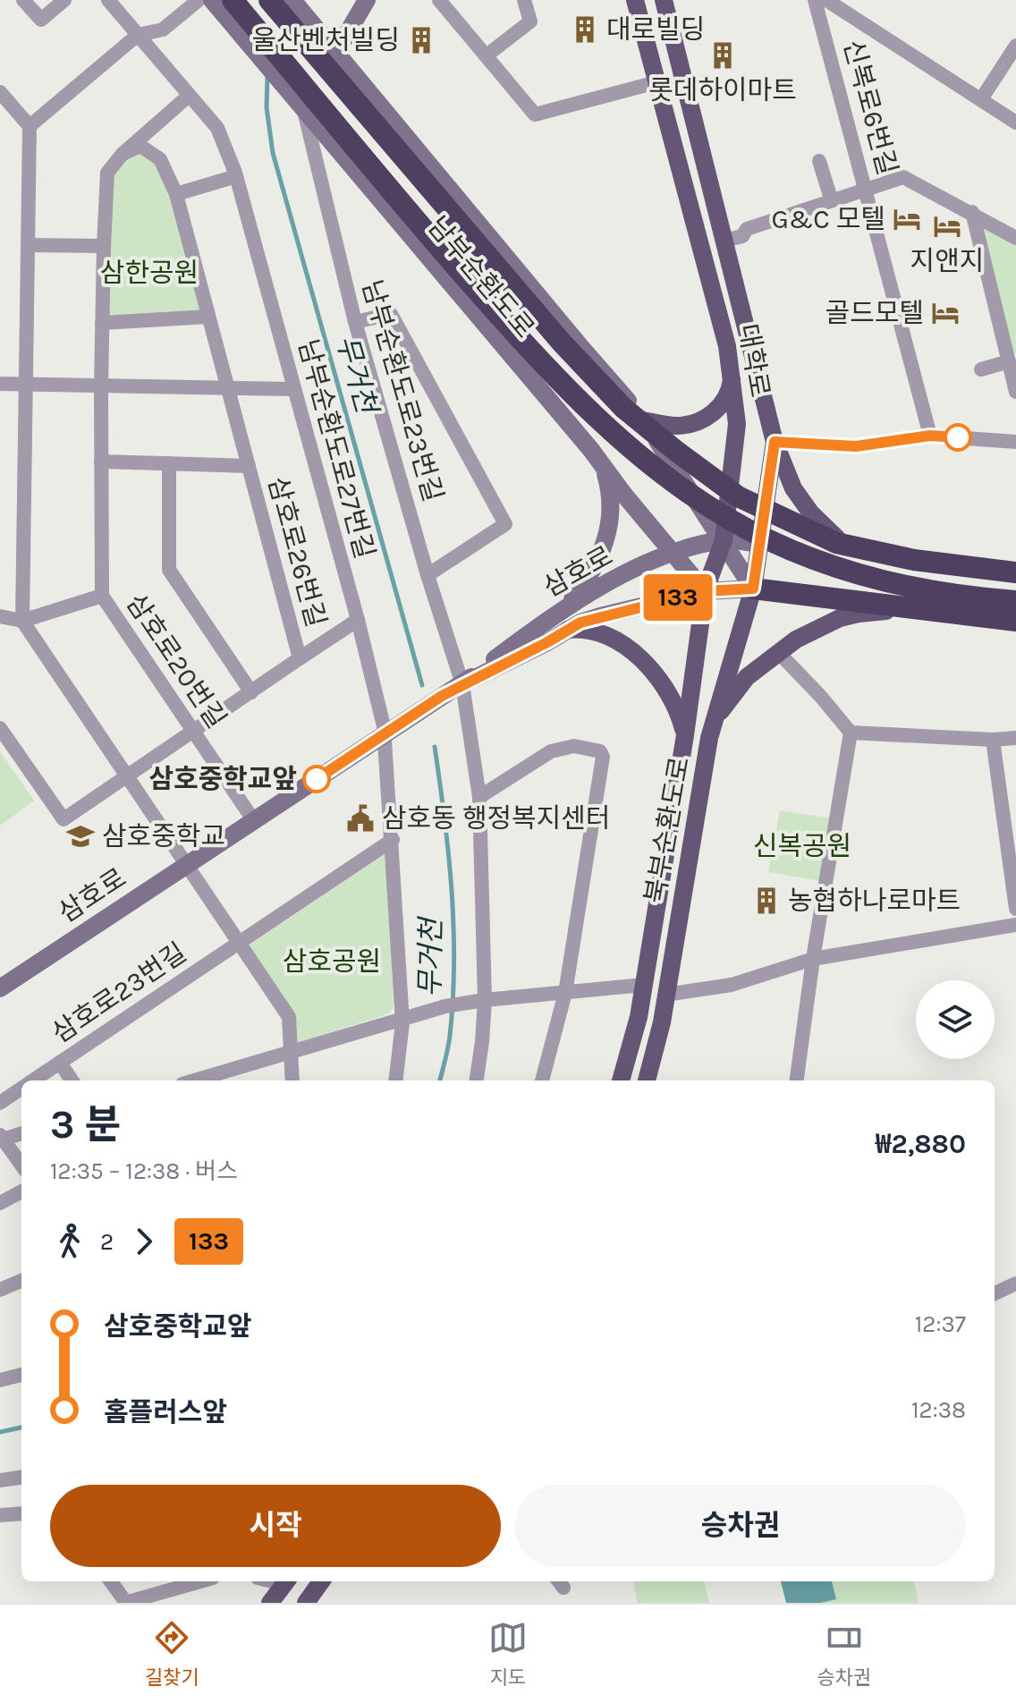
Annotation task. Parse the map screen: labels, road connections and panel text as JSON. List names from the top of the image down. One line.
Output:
{"streets":{"main road":["남부순환도로","대학로","삼호로","북부순환도로"],"street":["신복로6번길","남부순환도로23번길","남부순환도로27번길","삼호로26번길","삼호로20번길","삼호로23번길"]},"crossings":[["남부순환도로","대학로"],["남부순환도로","남부순환도로23번길"],["남부순환도로","삼호로"],["남부순환도로","북부순환도로"],["대학로","삼호로"],["대학로","북부순환도로"],["남부순환도로23번길","삼호로"],["남부순환도로27번길","삼호로"],["남부순환도로27번길","삼호로20번길"],["남부순환도로27번길","삼호로23번길"],["삼호로26번길","삼호로20번길"],["삼호로","삼호로20번길"],["삼호로","북부순환도로"]],"water":["무거천"],"parks":["삼한공원","신복공원","삼호공원"],"places":{"building":["대로빌딩","울산벤처빌딩","롯데하이마트","농협하나로마트"],"hotel":["G&C 모텔","지앤지","골드모텔"],"other":["삼호중학교앞"],"public building":["삼호동 행정복지센터"],"school or university":["삼호중학교"]},"lines":["bus line 133"],"page":{"on_map":"133","heading":["3 분","12:35 – 12:38 · 버스","₩2,880"],"legs":["2","133"],"list":[{"name":"삼호중학교앞","value":"12:37"},{"name":"홈플러스앞","value":"12:38"}],"buttons":["시작","승차권"],"tabs":["길찾기","지도","승차권"]}}
